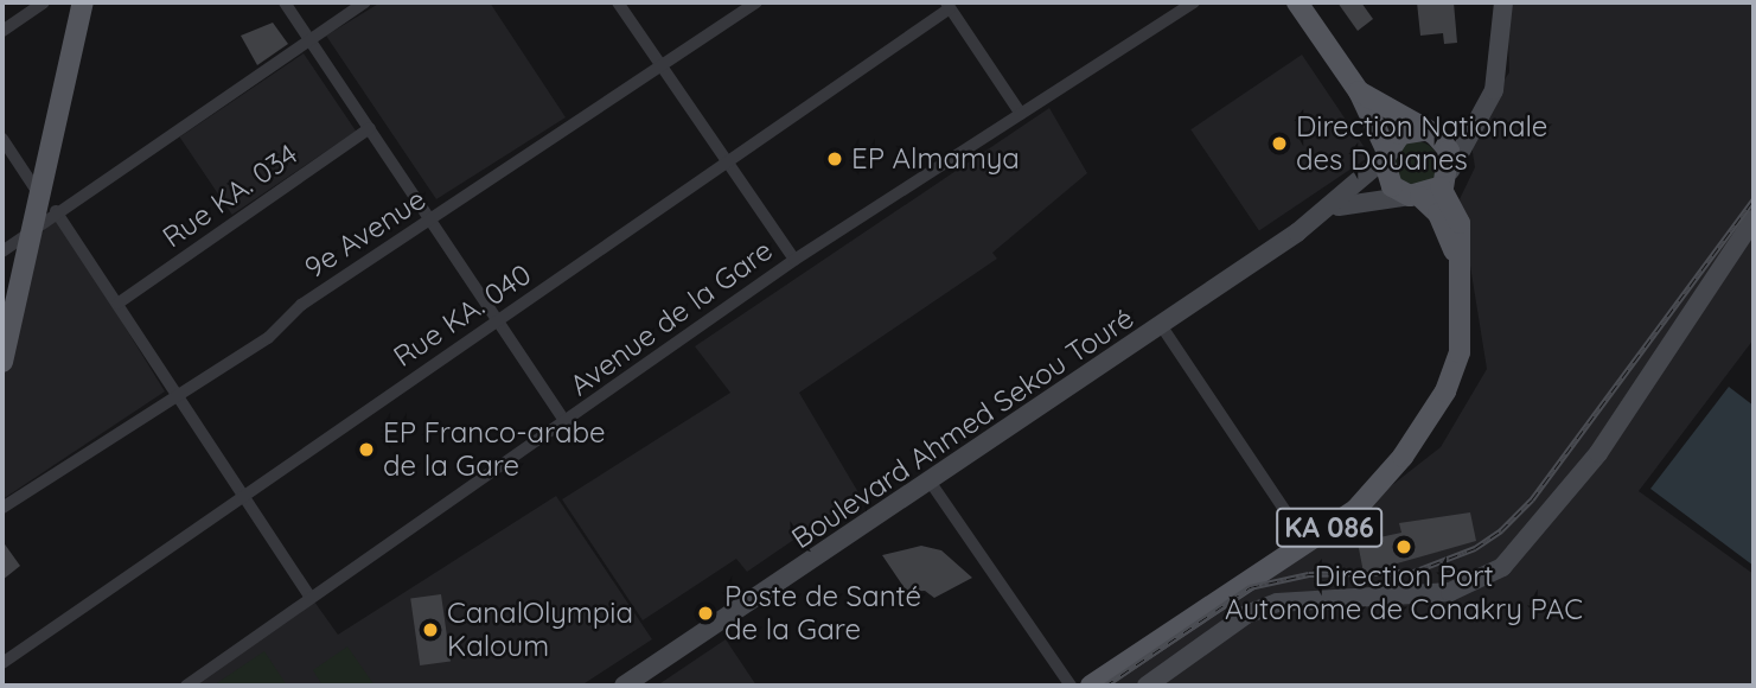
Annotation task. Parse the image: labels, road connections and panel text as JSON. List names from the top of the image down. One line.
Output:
{"streets":{"main road":["KA 086"],"street":["Rue KA. 034","9e Avenue","Rue KA. 040","Avenue de la Gare","Boulevard Ahmed Sekou Touré"]},"crossings":[["Boulevard Ahmed Sekou Touré","KA 086"]],"places":["Direction Nationale des Douanes","EP Almamya","EP Franco-arabe de la Gare","Direction Port Autonome de Conakry PAC","Poste de Santé de la Gare","CanalOlympia Kaloum"]}
